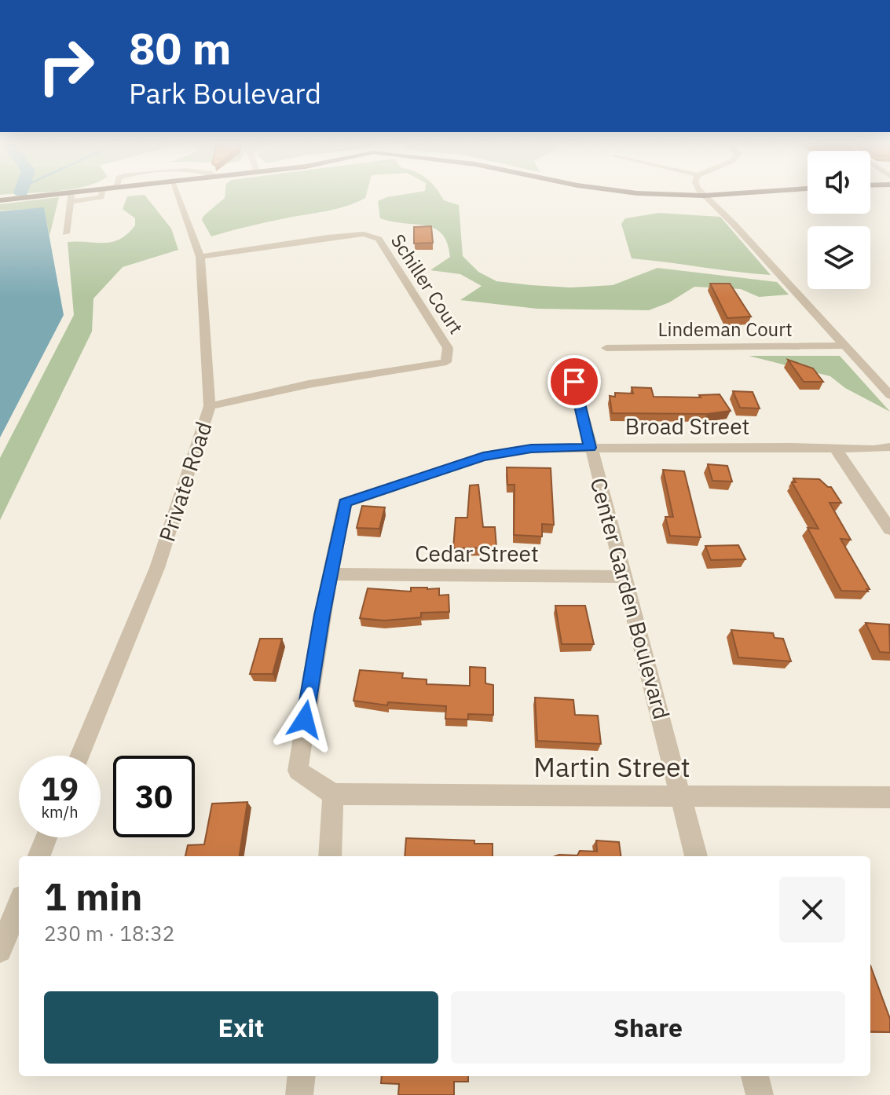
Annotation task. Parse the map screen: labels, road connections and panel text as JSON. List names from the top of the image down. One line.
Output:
{"streets":{"street":["Schiller Court","Lindeman Court","Broad Street","Private Road","Cedar Street","Center Garden Boulevard","Martin Street"]},"crossings":[["Schiller Court","Private Road"],["Broad Street","Cedar Street"],["Broad Street","Center Garden Boulevard"],["Cedar Street","Center Garden Boulevard"],["Center Garden Boulevard","Martin Street"]],"page":{"turn":["80 m","Park Boulevard"],"speed":"19 km/h","limit":"30","heading":["1 min","230 m · 18:32"],"buttons":["Exit","Share"]}}
